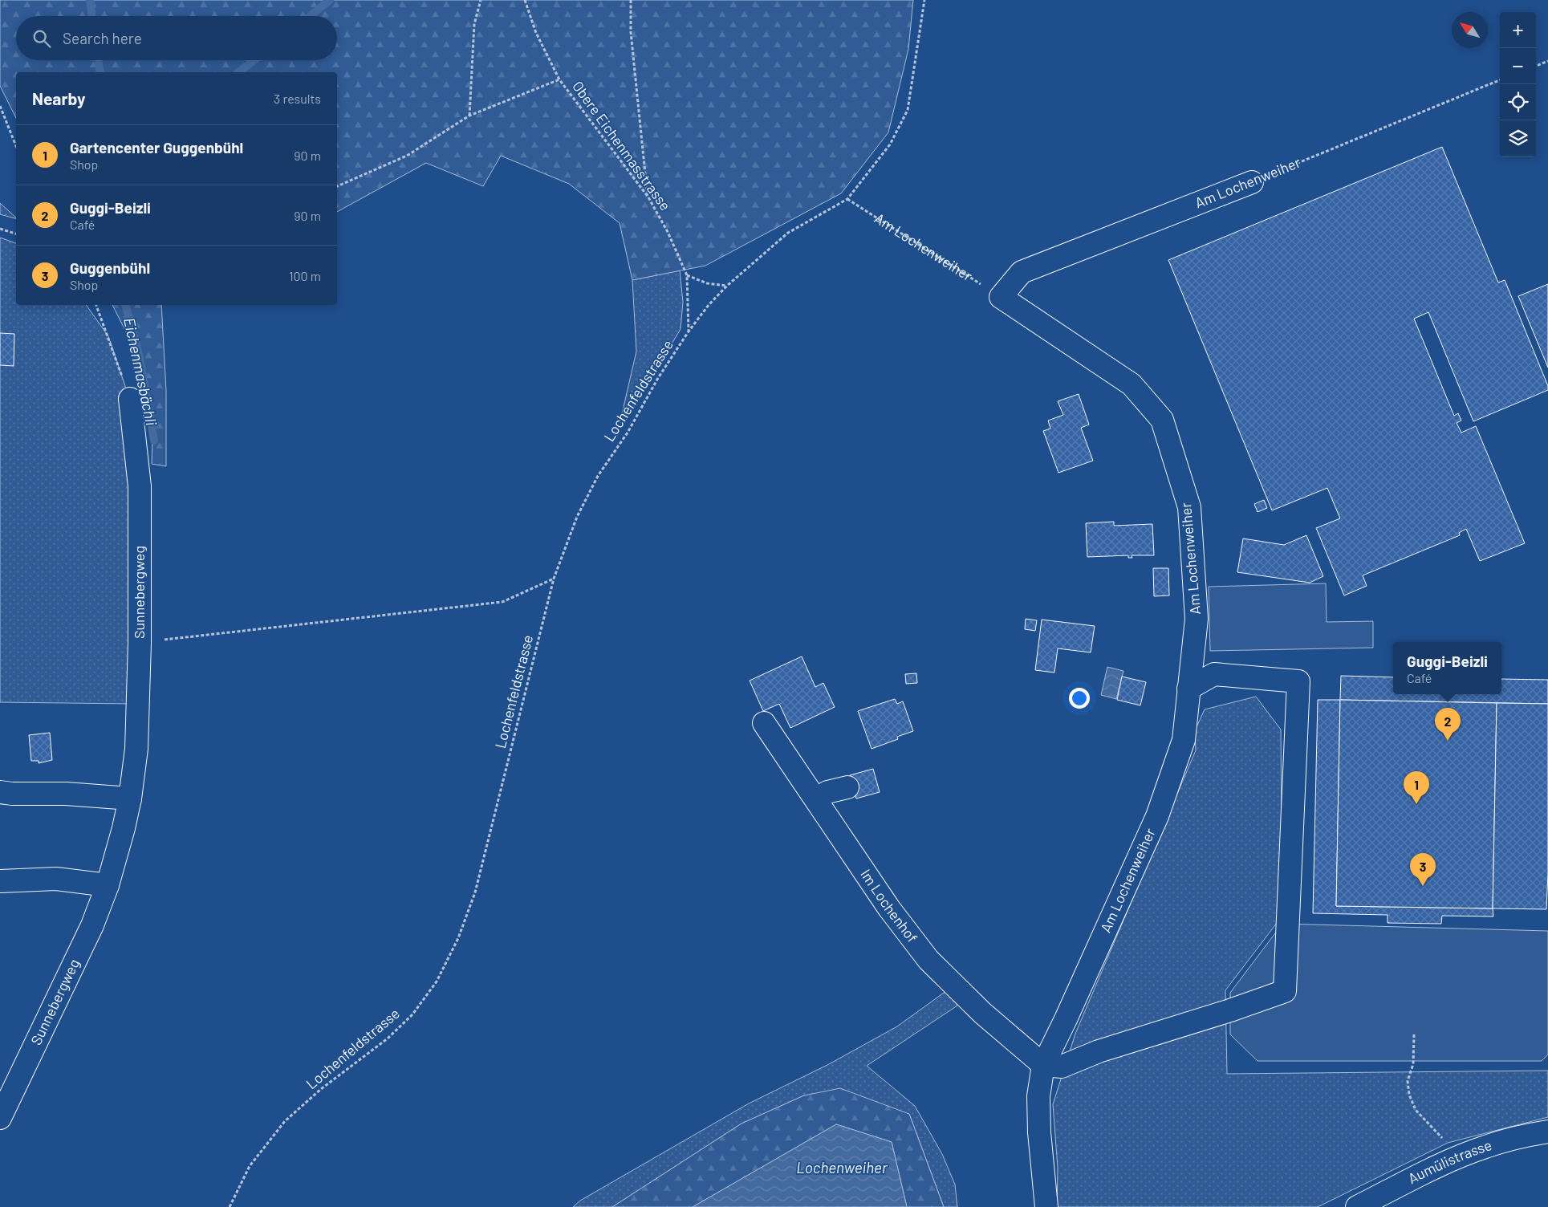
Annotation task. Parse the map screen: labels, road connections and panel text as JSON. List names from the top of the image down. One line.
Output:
{"streets":{"street":["Am Lochenweiher","Sunnebergweg","Im Lochenhof","Aumülistrasse"],"path":["Obere Eichenmasstrasse","Lochenfeldstrasse"]},"crossings":[["Obere Eichenmasstrasse","Lochenfeldstrasse"],["Am Lochenweiher","Lochenfeldstrasse"],["Am Lochenweiher","Im Lochenhof"]],"water":["Eichenmasbächli","Lochenweiher"],"north":"top left","page":{"map_buttons":["+","−"],"search":"Search here","heading":["Nearby","3 results"],"list":[{"mark":"1","name":"Gartencenter Guggenbühl","note":"Shop","value":"90 m"},{"mark":"2","name":"Guggi-Beizli","note":"Café","value":"90 m"},{"mark":"3","name":"Guggenbühl","note":"Shop","value":"100 m"}],"popup":["Guggi-Beizli","Café"],"pins":["2","1","3"]}}
